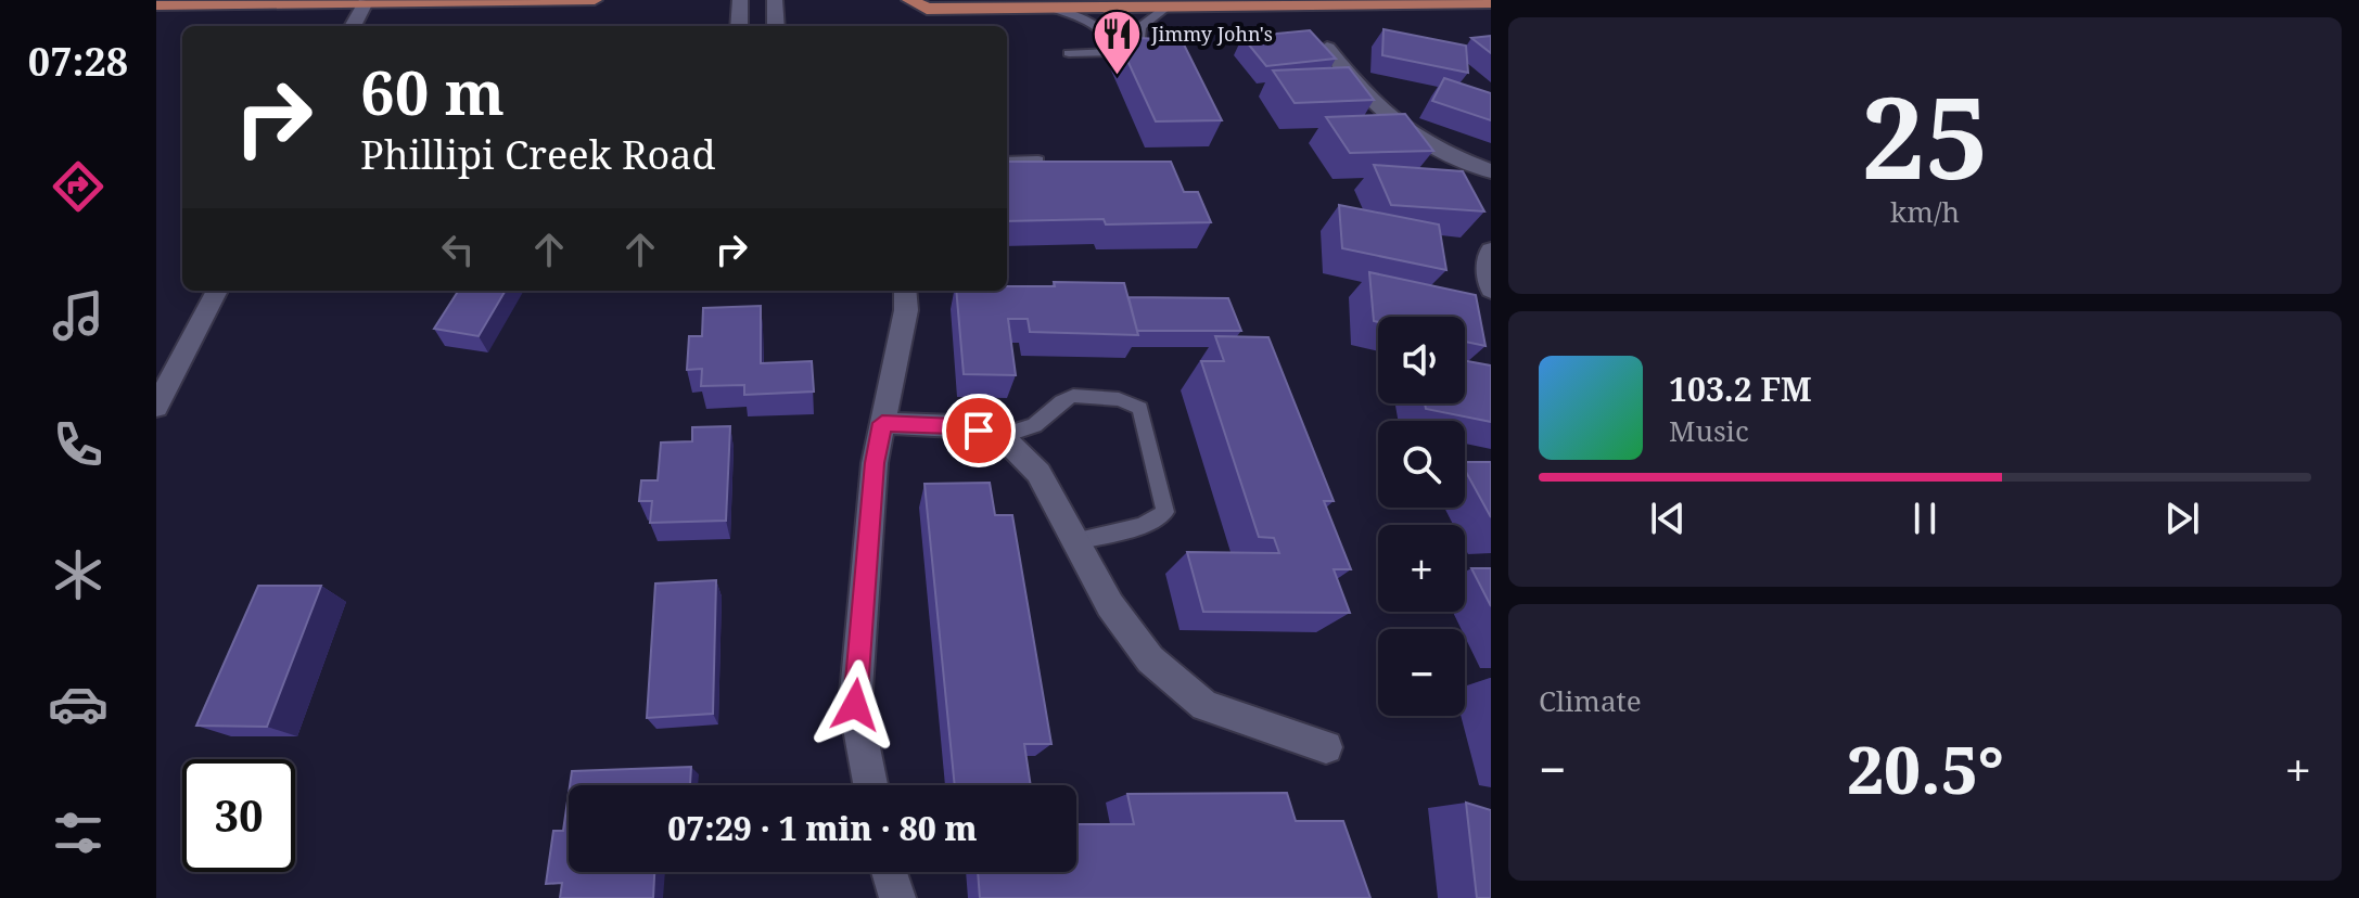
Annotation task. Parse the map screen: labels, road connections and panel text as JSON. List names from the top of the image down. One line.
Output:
{"places":{"restaurant":["Jimmy John's"]},"page":{"tabs":"07:28","tile":[["25","km/h"],"Climate"],"turn":["60 m","Phillipi Creek Road"],"map_buttons":["+","−"],"song":["103.2 FM","Music"],"heat":["−","20.5°","+"],"limit":"30","trip":"07:29 · 1 min · 80 m"}}
